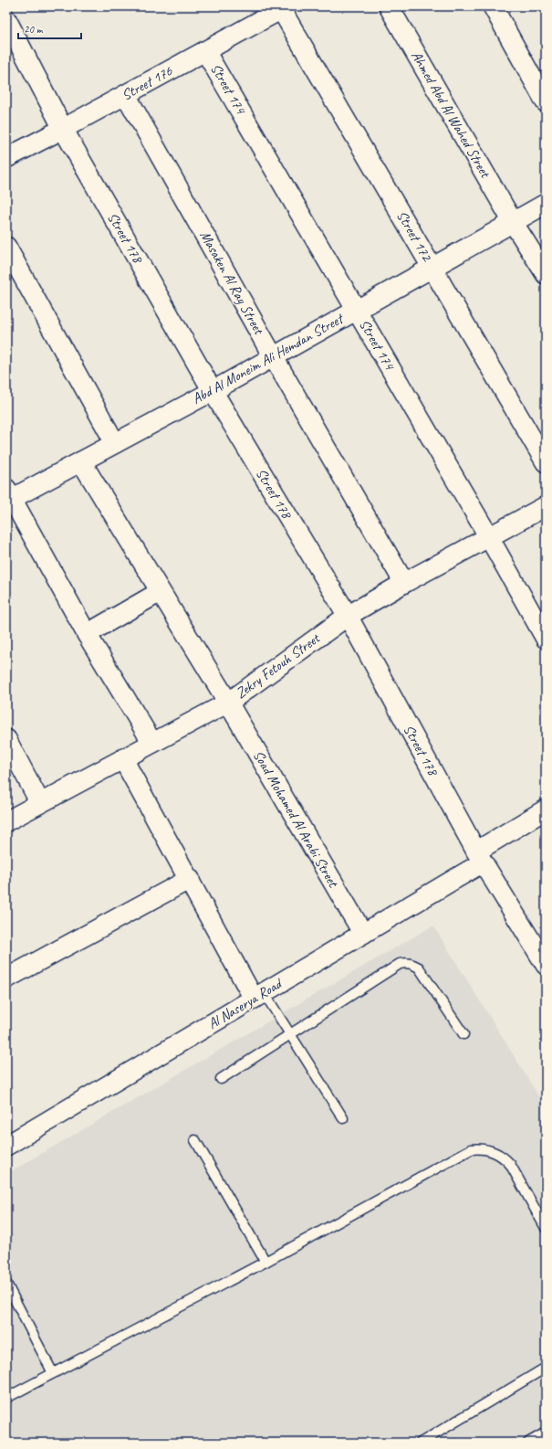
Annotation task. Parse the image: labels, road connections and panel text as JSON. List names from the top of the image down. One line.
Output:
{"streets":{"street":["Street 176","Street 174","Ahmed Abd Al Wahed Street","Street 172","Street 178","Masaken Al Ray Street","Abd Al Moneim Ali Hemdan Street","Zekry Fetouh Street","Soad Mohamed Al Arabi Street","Al Naserya Road"]},"crossings":[["Street 176","Street 174"],["Street 176","Street 172"],["Street 176","Street 178"],["Street 176","Masaken Al Ray Street"],["Street 174","Abd Al Moneim Ali Hemdan Street"],["Street 174","Zekry Fetouh Street"],["Ahmed Abd Al Wahed Street","Abd Al Moneim Ali Hemdan Street"],["Street 172","Abd Al Moneim Ali Hemdan Street"],["Street 178","Abd Al Moneim Ali Hemdan Street"],["Street 178","Zekry Fetouh Street"],["Street 178","Al Naserya Road"],["Masaken Al Ray Street","Abd Al Moneim Ali Hemdan Street"],["Masaken Al Ray Street","Zekry Fetouh Street"],["Abd Al Moneim Ali Hemdan Street","Soad Mohamed Al Arabi Street"],["Zekry Fetouh Street","Soad Mohamed Al Arabi Street"],["Soad Mohamed Al Arabi Street","Al Naserya Road"]],"scale_bar":"20 m"}
